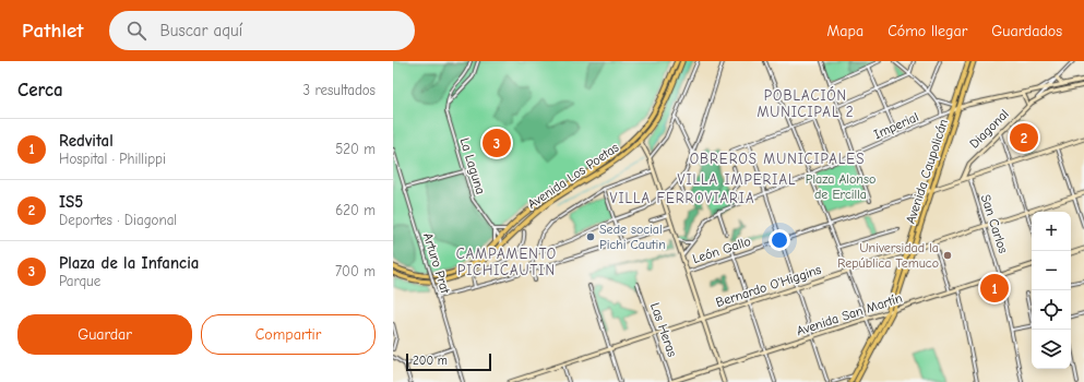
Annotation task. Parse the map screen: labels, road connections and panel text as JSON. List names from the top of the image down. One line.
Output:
{"streets":{"main road":["Diagonal","Avenida Caupolicán","Avenida Los Poetas","León Gallo","Bernardo O'Higgins","Avenida San Martín"],"street":["Imperial","La Laguna","San Carlos","Arturo Prat","Las Heras"]},"crossings":[["Imperial","Avenida Caupolicán"],["Diagonal","León Gallo"],["La Laguna","Avenida Los Poetas"],["Avenida Caupolicán","León Gallo"],["Avenida Caupolicán","Bernardo O'Higgins"],["Avenida Caupolicán","Avenida San Martín"],["San Carlos","León Gallo"],["San Carlos","Bernardo O'Higgins"],["San Carlos","Avenida San Martín"],["Bernardo O'Higgins","Las Heras"],["Avenida San Martín","Las Heras"]],"districts":["POBLACIÓN MUNICIPAL 2","OBREROS MUNICIPALES","VILLA IMPERIAL","VILLA FERROVIARIA","CAMPAMENTO PICHICAUTIN"],"parks":["Plaza Alonso de Ercilla"],"places":["Sede social Pichi Cautin","Universidad la República Temuco"],"scale_bar":"200 m","page":{"header":"Pathlet","search":"Buscar aquí","nav":["Mapa","Cómo llegar","Guardados"],"heading":["Cerca","3 resultados"],"list":[{"mark":"1","name":"Redvital","note":"Hospital · Phillippi","value":"520 m"},{"mark":"2","name":"IS5","note":"Deportes · Diagonal","value":"620 m"},{"mark":"3","name":"Plaza de la Infancia","note":"Parque","value":"700 m"}],"pins":["2","3","1"],"map_buttons":["+","−"],"buttons":["Guardar","Compartir"],"scale":"200 m"}}
